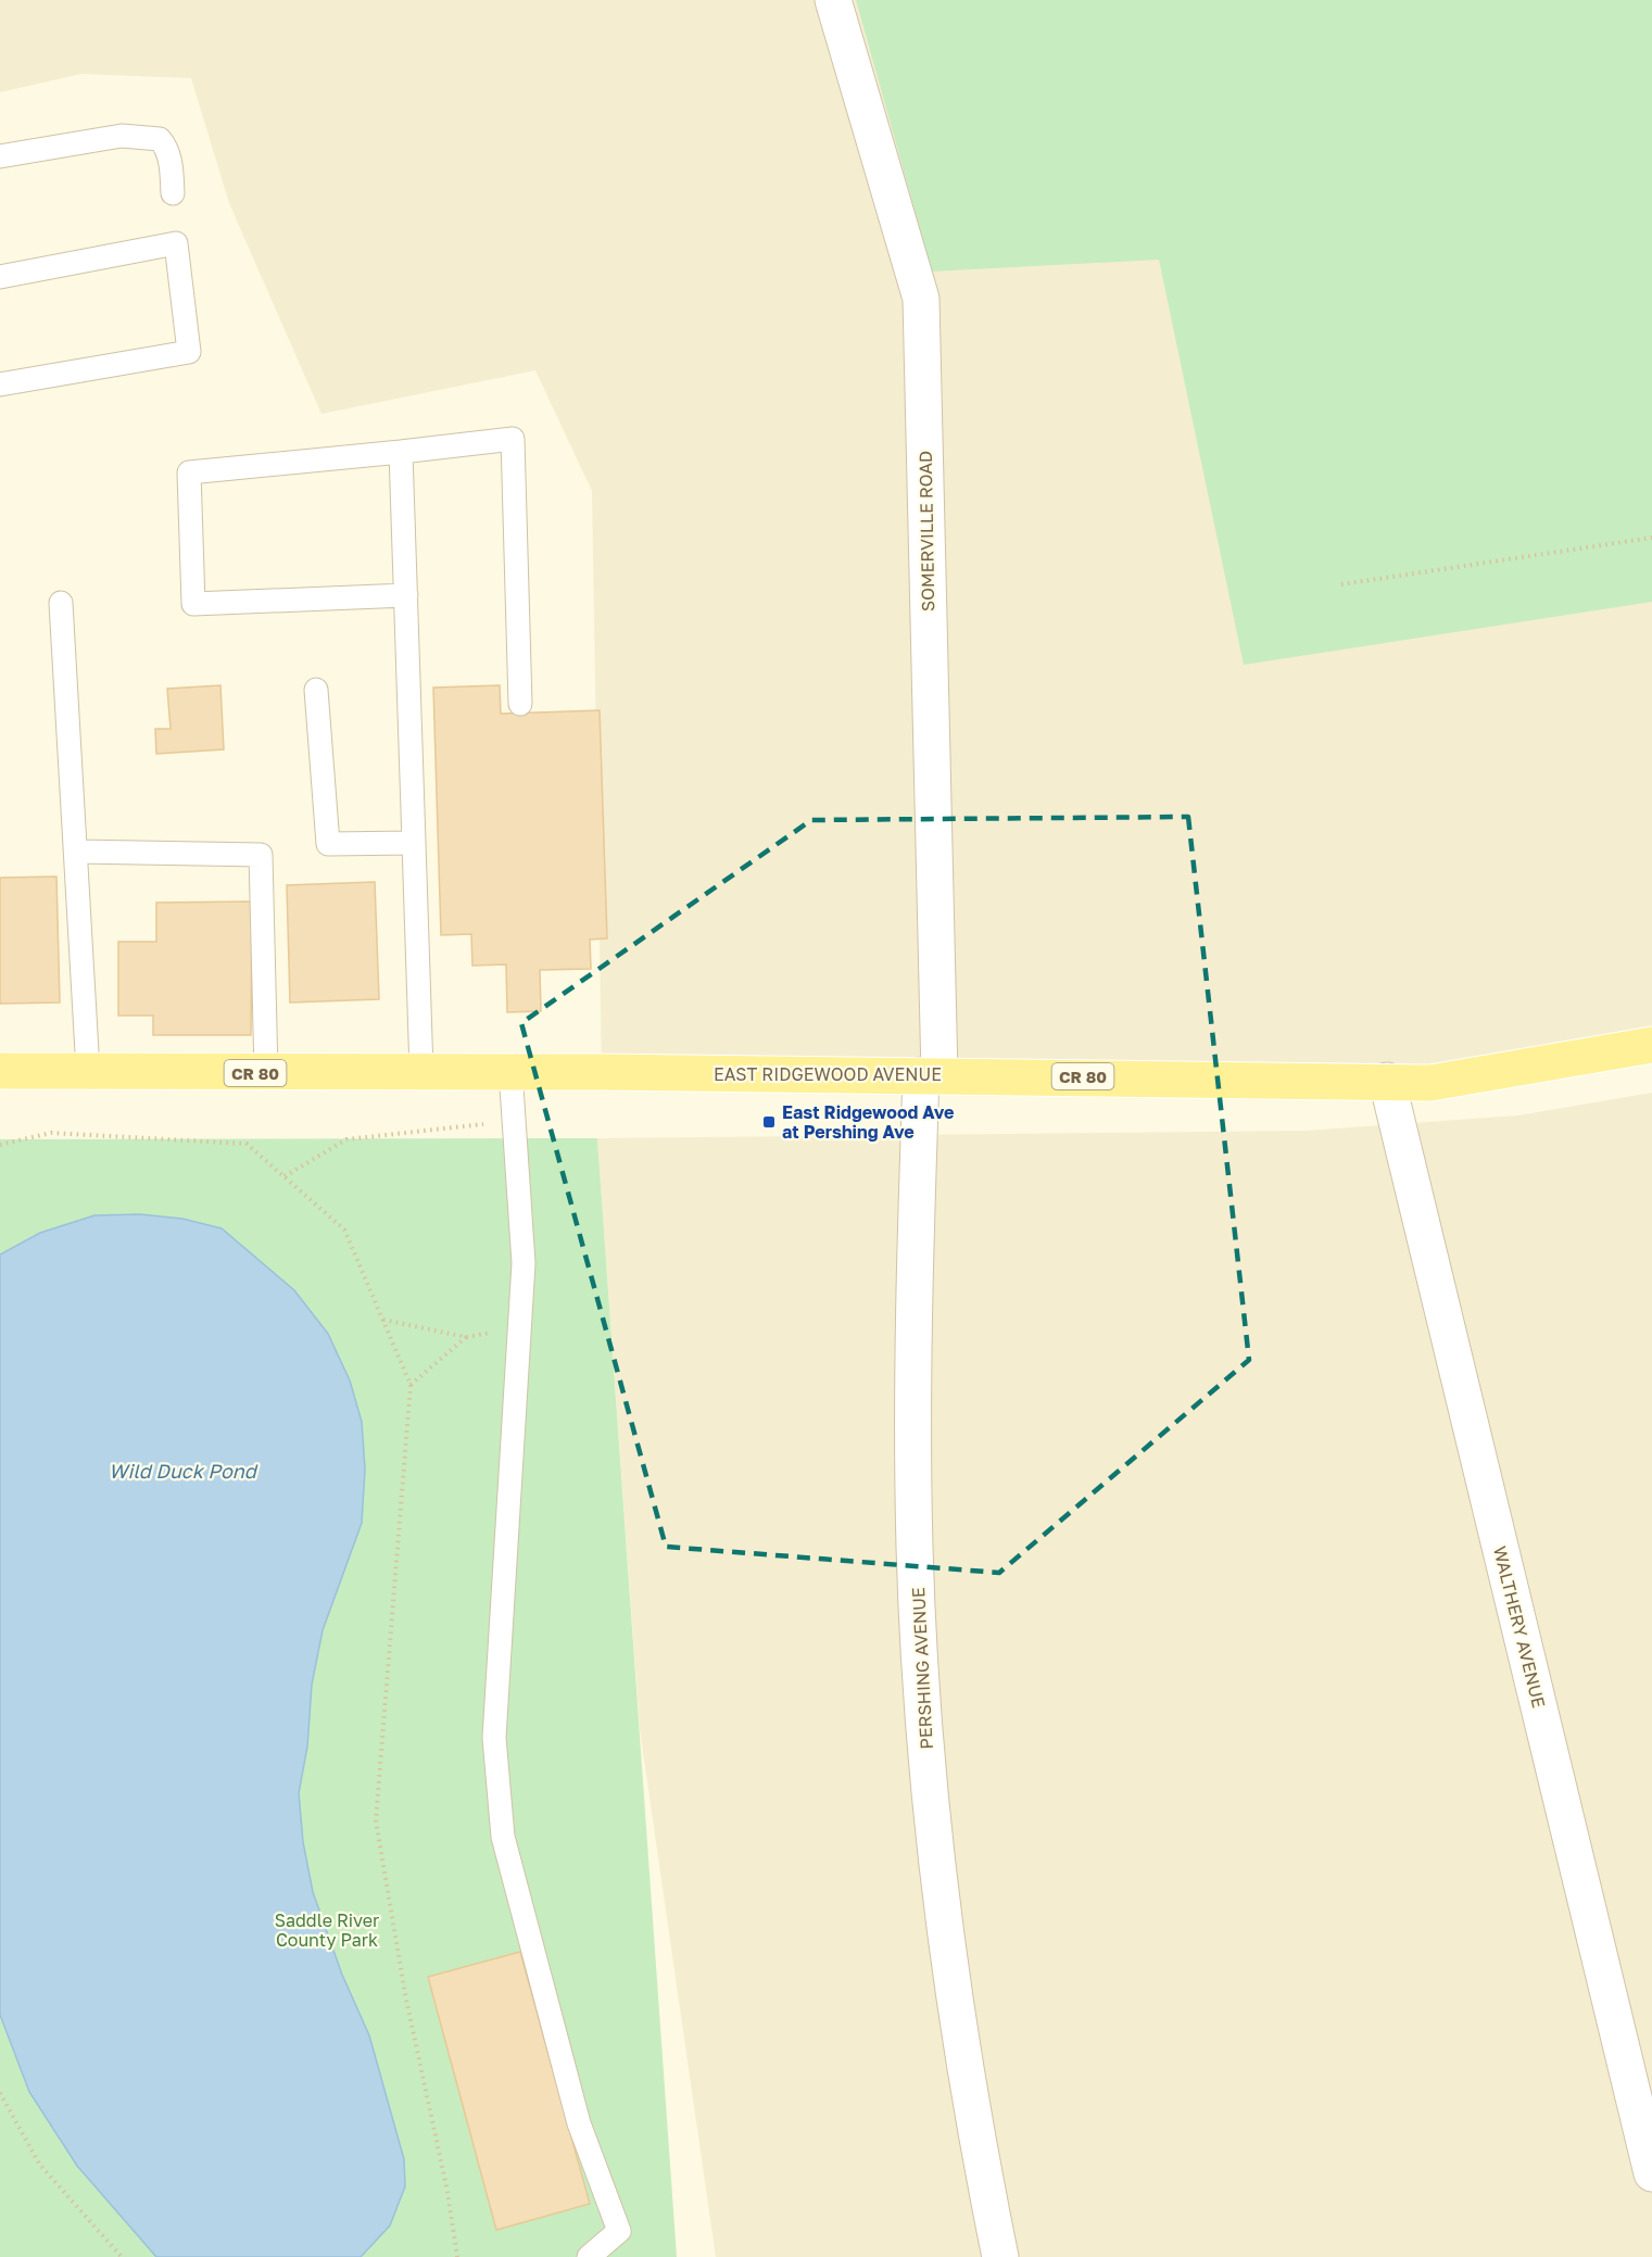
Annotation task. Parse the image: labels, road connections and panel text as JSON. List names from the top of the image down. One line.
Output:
{"streets":{"main road":["CR 80","EAST RIDGEWOOD AVENUE"],"street":["SOMERVILLE ROAD","WALTHERY AVENUE","PERSHING AVENUE"]},"crossings":[["SOMERVILLE ROAD","EAST RIDGEWOOD AVENUE"],["SOMERVILLE ROAD","PERSHING AVENUE"],["EAST RIDGEWOOD AVENUE","WALTHERY AVENUE"],["EAST RIDGEWOOD AVENUE","PERSHING AVENUE"]],"water":["Wild Duck Pond"],"parks":["Saddle River County Park"],"places":{"transit":["East Ridgewood Ave at Pershing Ave"]}}
